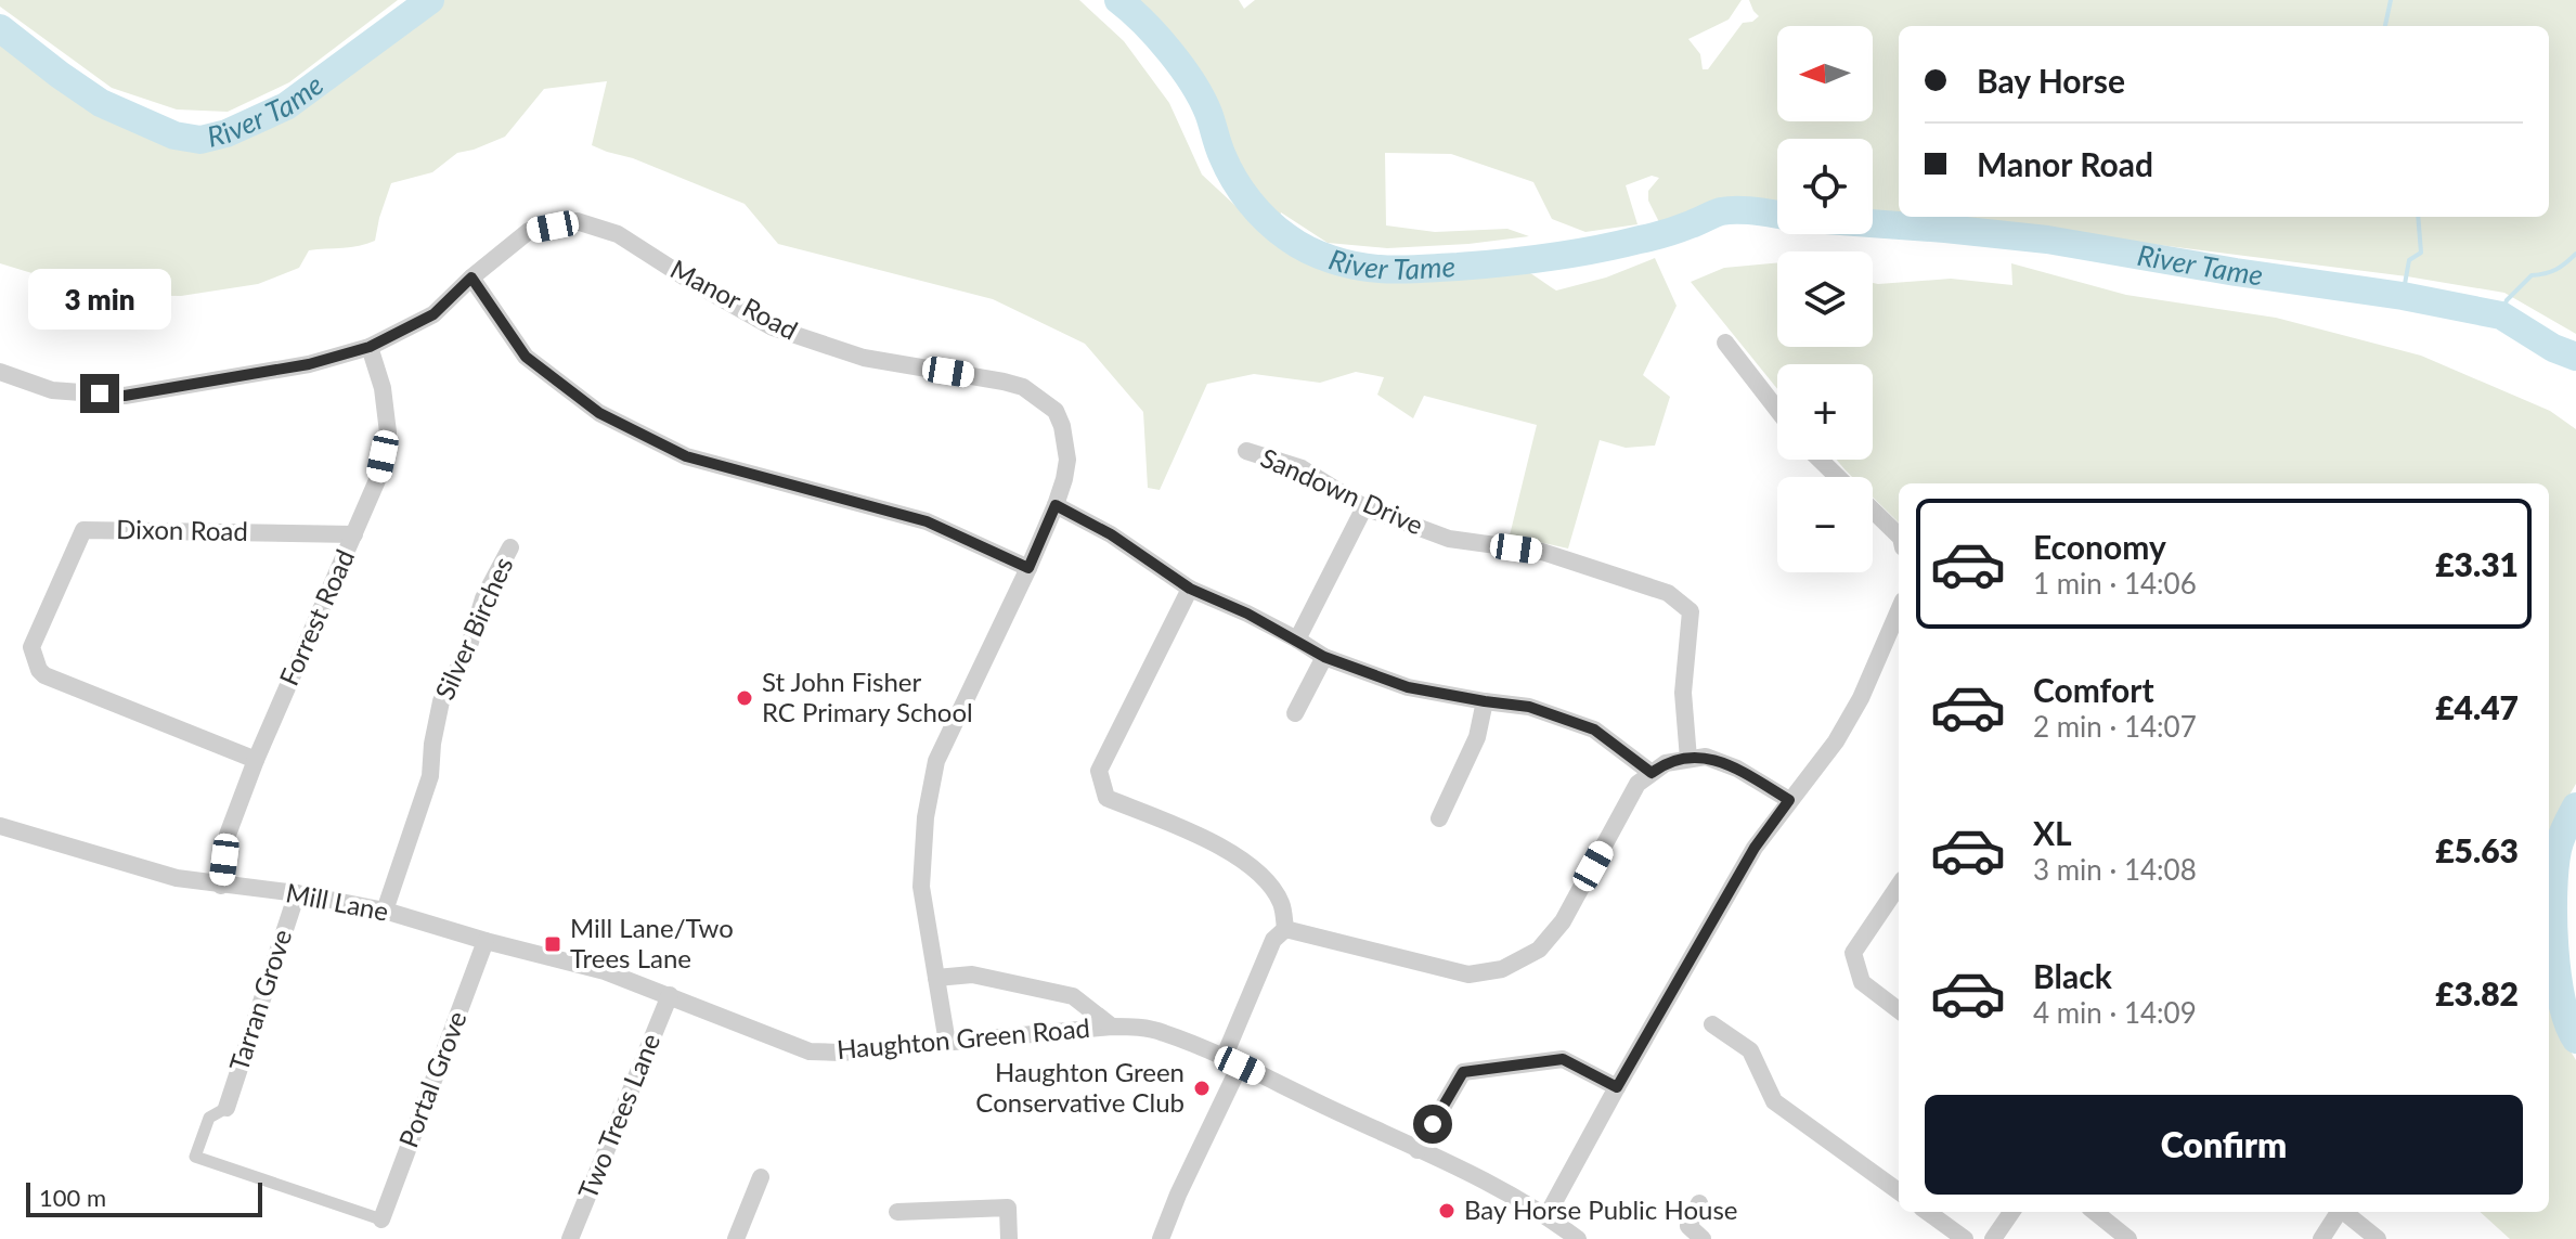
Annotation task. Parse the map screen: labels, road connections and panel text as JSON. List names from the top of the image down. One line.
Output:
{"streets":{"street":["Manor Road","Sandown Drive","Dixon Road","Forrest Road","Silver Birches","Mill Lane","Tarran Grove","Haughton Green Road","Portal Grove","Two Trees Lane"]},"crossings":[["Manor Road","Forrest Road"],["Manor Road","Haughton Green Road"],["Dixon Road","Forrest Road"],["Forrest Road","Mill Lane"],["Silver Birches","Mill Lane"],["Mill Lane","Tarran Grove"],["Mill Lane","Haughton Green Road"],["Mill Lane","Portal Grove"],["Mill Lane","Two Trees Lane"],["Haughton Green Road","Two Trees Lane"]],"water":["River Tame"],"places":{"other":["St John Fisher RC Primary School","Haughton Green Conservative Club","Bay Horse Public House"],"transit":["Mill Lane/Two Trees Lane"]},"scale_bar":"100 m","north":"left","page":{"map_buttons":["+","−"],"banner":["Bay Horse","Manor Road"],"bubble":"3 min","list":[{"name":"Economy","note":"1 min · 14:06","value":"£3.31"},{"name":"Comfort","note":"2 min · 14:07","value":"£4.47"},{"name":"XL","note":"3 min · 14:08","value":"£5.63"},{"name":"Black","note":"4 min · 14:09","value":"£3.82"}],"buttons":"Confirm","scale":"100 m"}}
